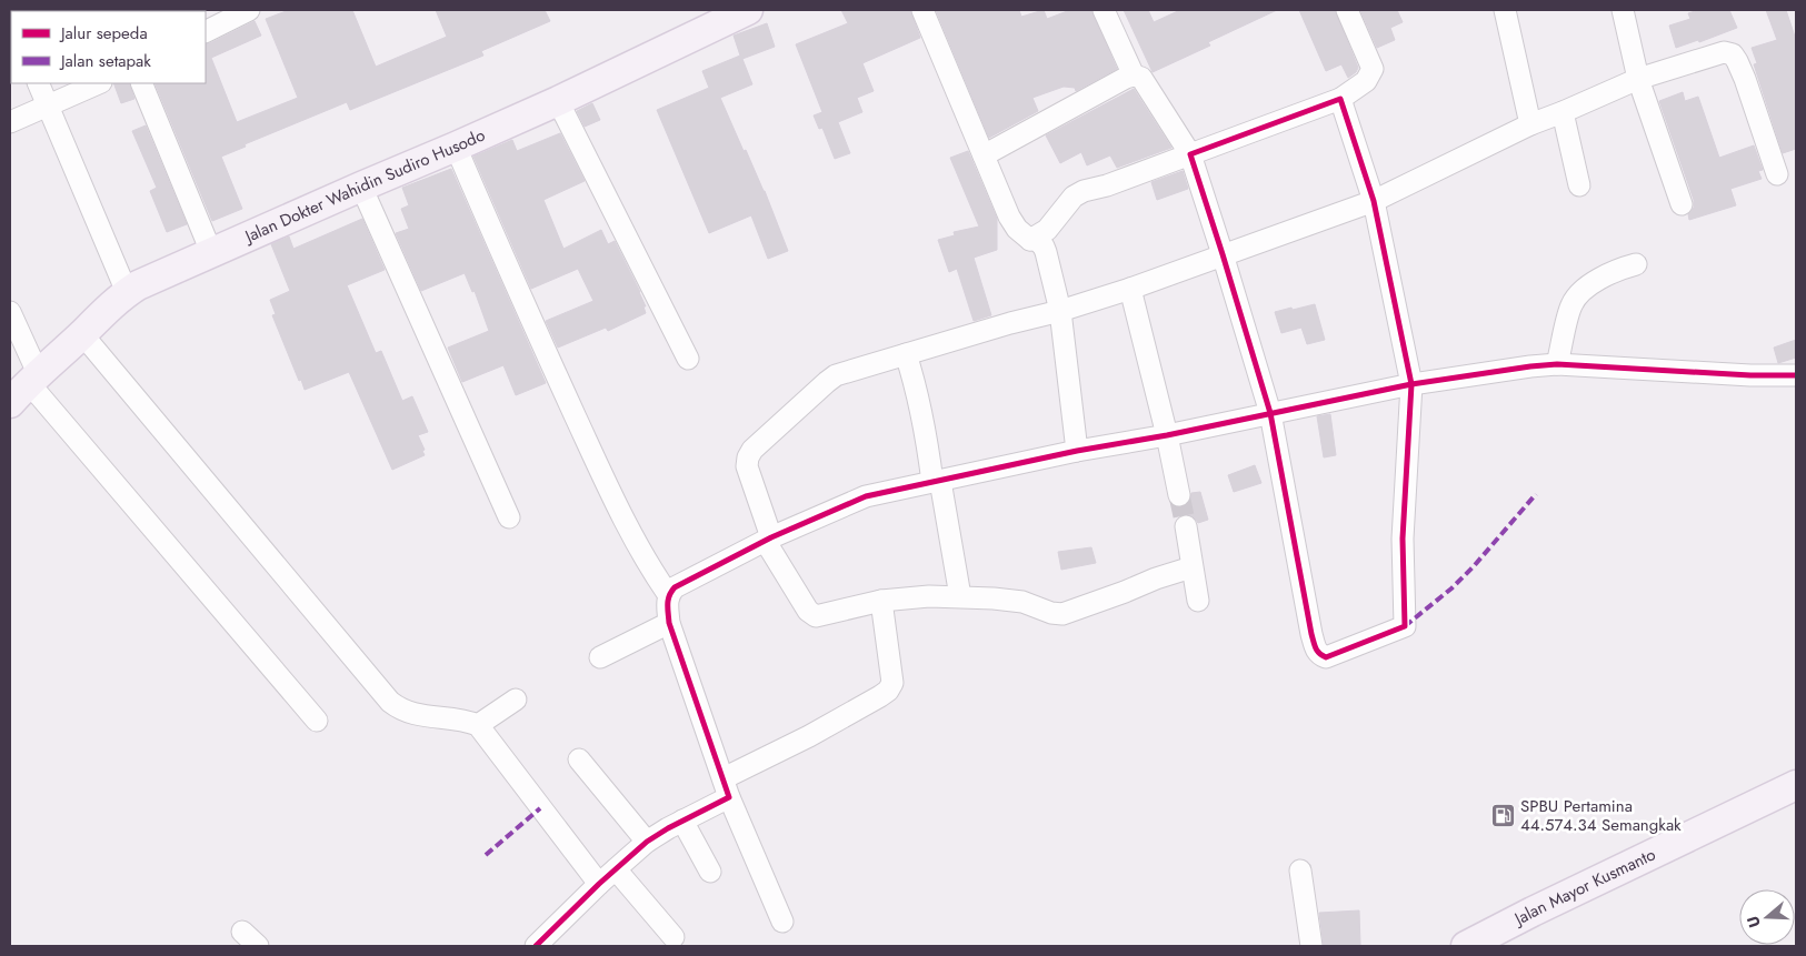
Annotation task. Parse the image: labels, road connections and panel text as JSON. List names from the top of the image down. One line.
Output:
{"streets":{"main road":["Jalan Dokter Wahidin Sudiro Husodo","Jalan Mayor Kusmanto"]},"places":{"fuel station":["SPBU Pertamina 44.574.34 Semangkak"]},"legend":["Jalur sepeda","Jalan setapak"],"north":"left"}
